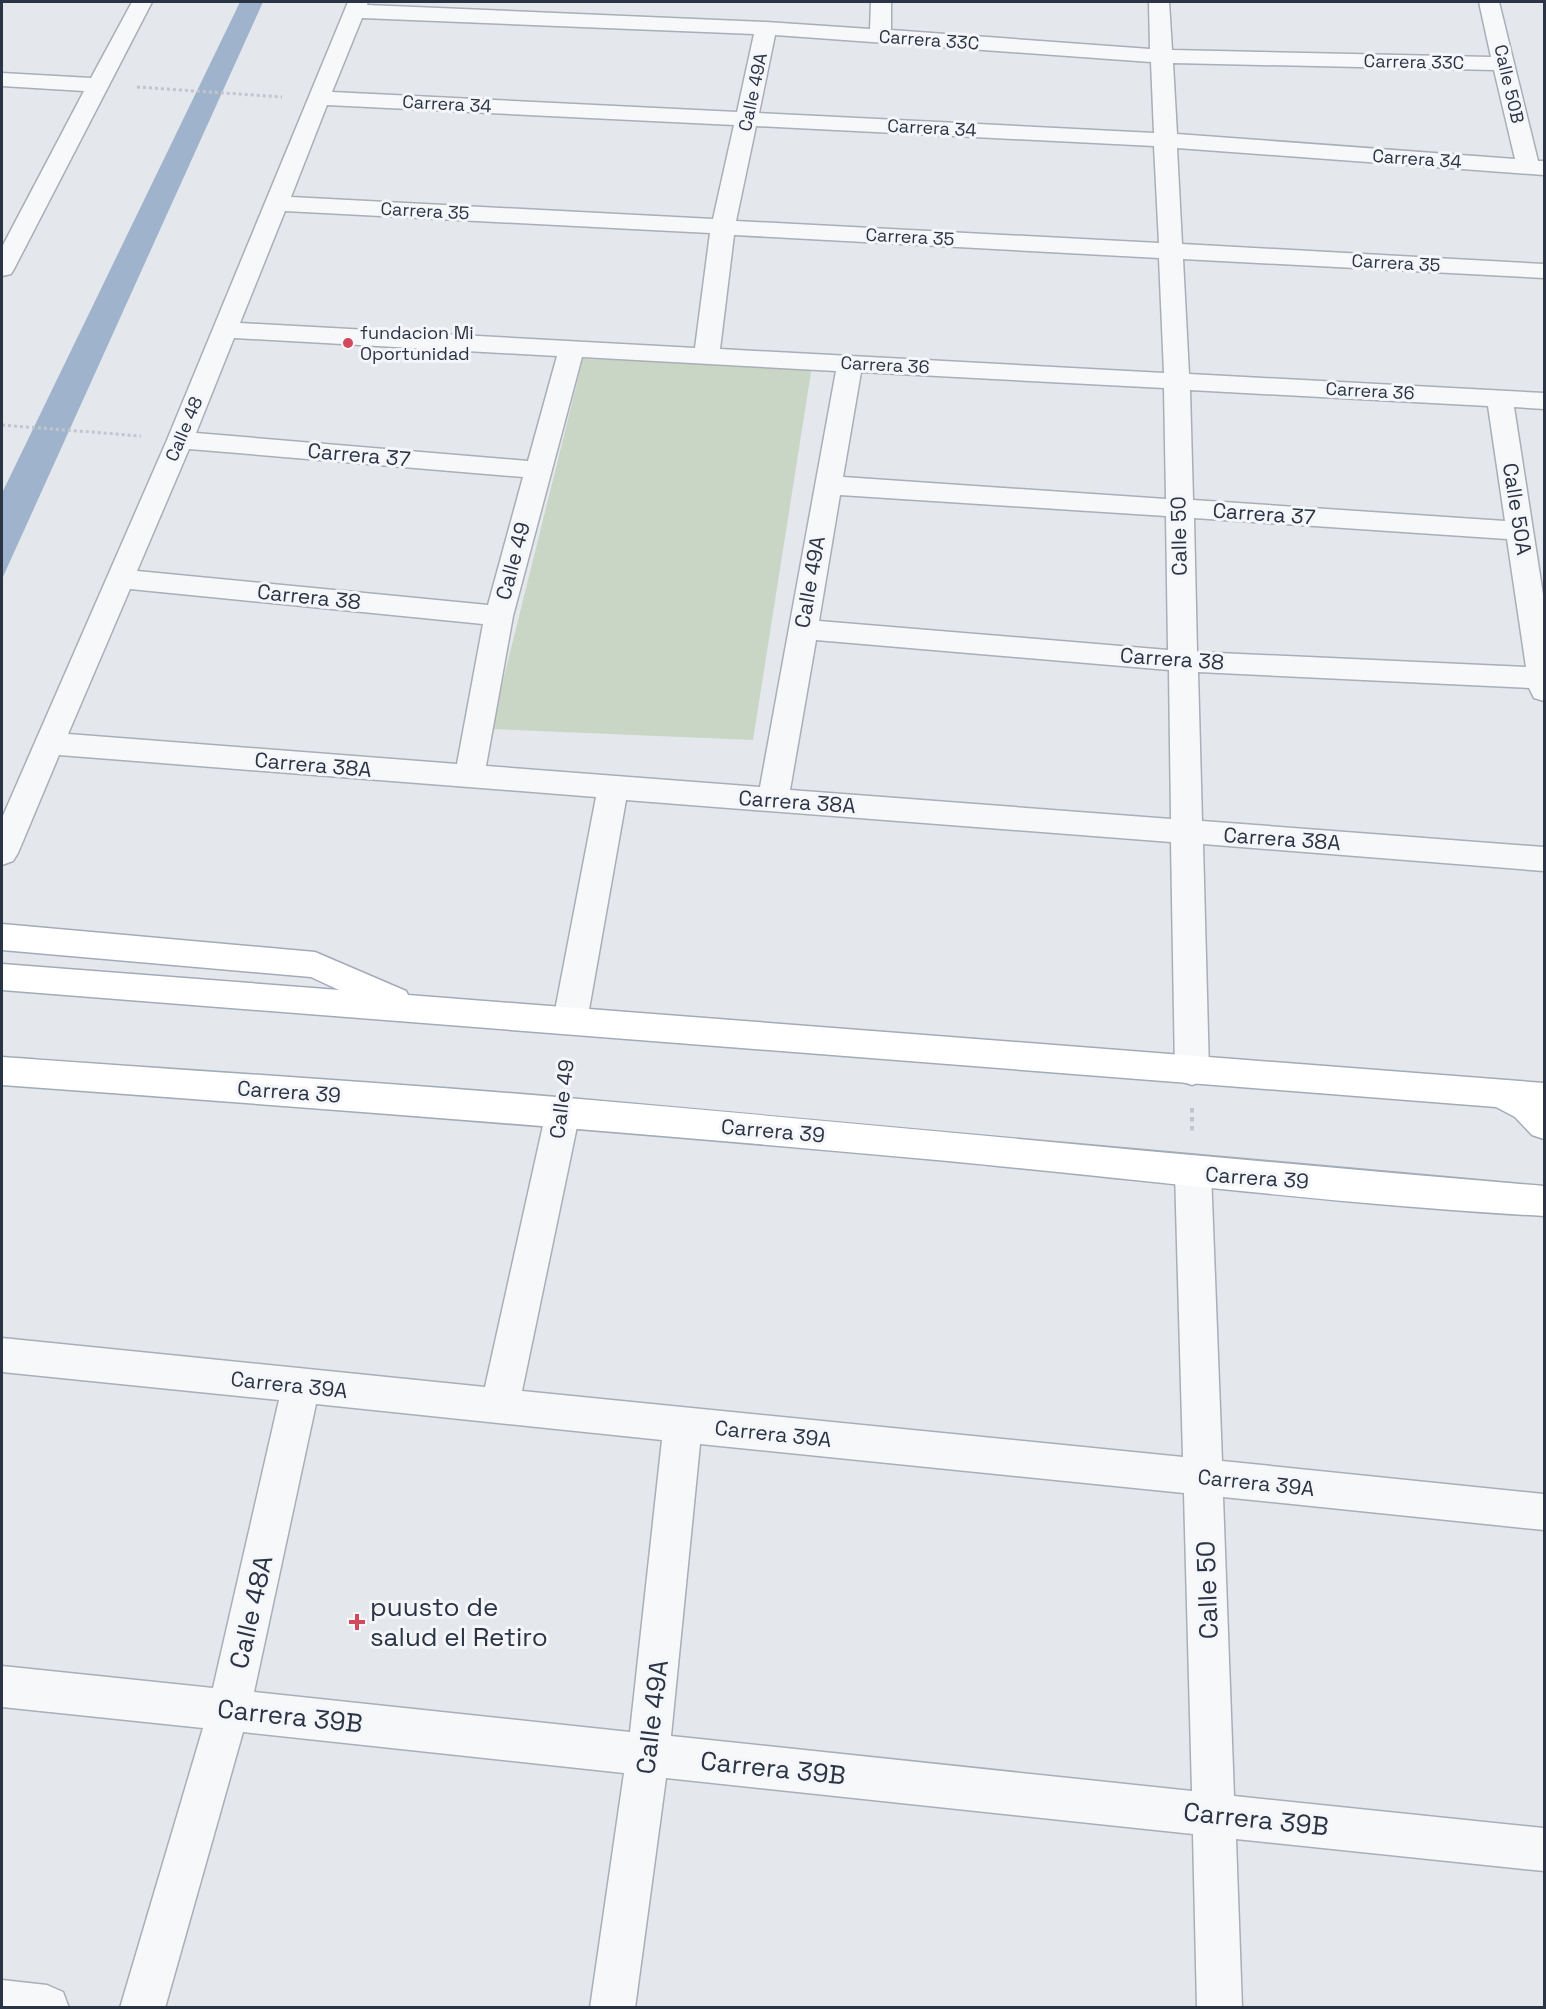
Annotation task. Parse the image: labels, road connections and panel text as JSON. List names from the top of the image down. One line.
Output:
{"streets":{"main road":["Carrera 39"],"street":["Carrera 33C","Calle 50B","Calle 49A","Carrera 34","Carrera 35","Carrera 36","Calle 48","Carrera 37","Calle 50A","Calle 50","Calle 49","Carrera 38","Carrera 38A","Carrera 39A","Calle 48A","Carrera 39B"]},"crossings":[["Carrera 33C","Calle 50B"],["Carrera 33C","Calle 49A"],["Carrera 33C","Calle 48"],["Carrera 33C","Calle 50"],["Calle 50B","Carrera 34"],["Calle 49A","Carrera 34"],["Calle 49A","Carrera 35"],["Calle 49A","Carrera 36"],["Calle 49A","Carrera 37"],["Calle 49A","Carrera 38"],["Calle 49A","Carrera 38A"],["Calle 49A","Carrera 39A"],["Calle 49A","Carrera 39B"],["Carrera 34","Calle 48"],["Carrera 34","Calle 50"],["Carrera 35","Calle 48"],["Carrera 35","Calle 50"],["Carrera 36","Calle 48"],["Carrera 36","Calle 50A"],["Carrera 36","Calle 50"],["Carrera 36","Calle 49"],["Calle 48","Carrera 37"],["Calle 48","Carrera 38"],["Calle 48","Carrera 38A"],["Carrera 37","Calle 50A"],["Carrera 37","Calle 50"],["Carrera 37","Calle 49"],["Calle 50A","Carrera 38"],["Calle 50","Carrera 38"],["Calle 50","Carrera 38A"],["Calle 50","Carrera 39"],["Calle 50","Carrera 39A"],["Calle 50","Carrera 39B"],["Calle 49","Carrera 38"],["Calle 49","Carrera 38A"],["Calle 49","Carrera 39"],["Calle 49","Carrera 39A"],["Carrera 39A","Calle 48A"],["Calle 48A","Carrera 39B"]],"places":{"other":["fundacion Mi Oportunidad"],"health":["puusto de salud el Retiro"]}}
